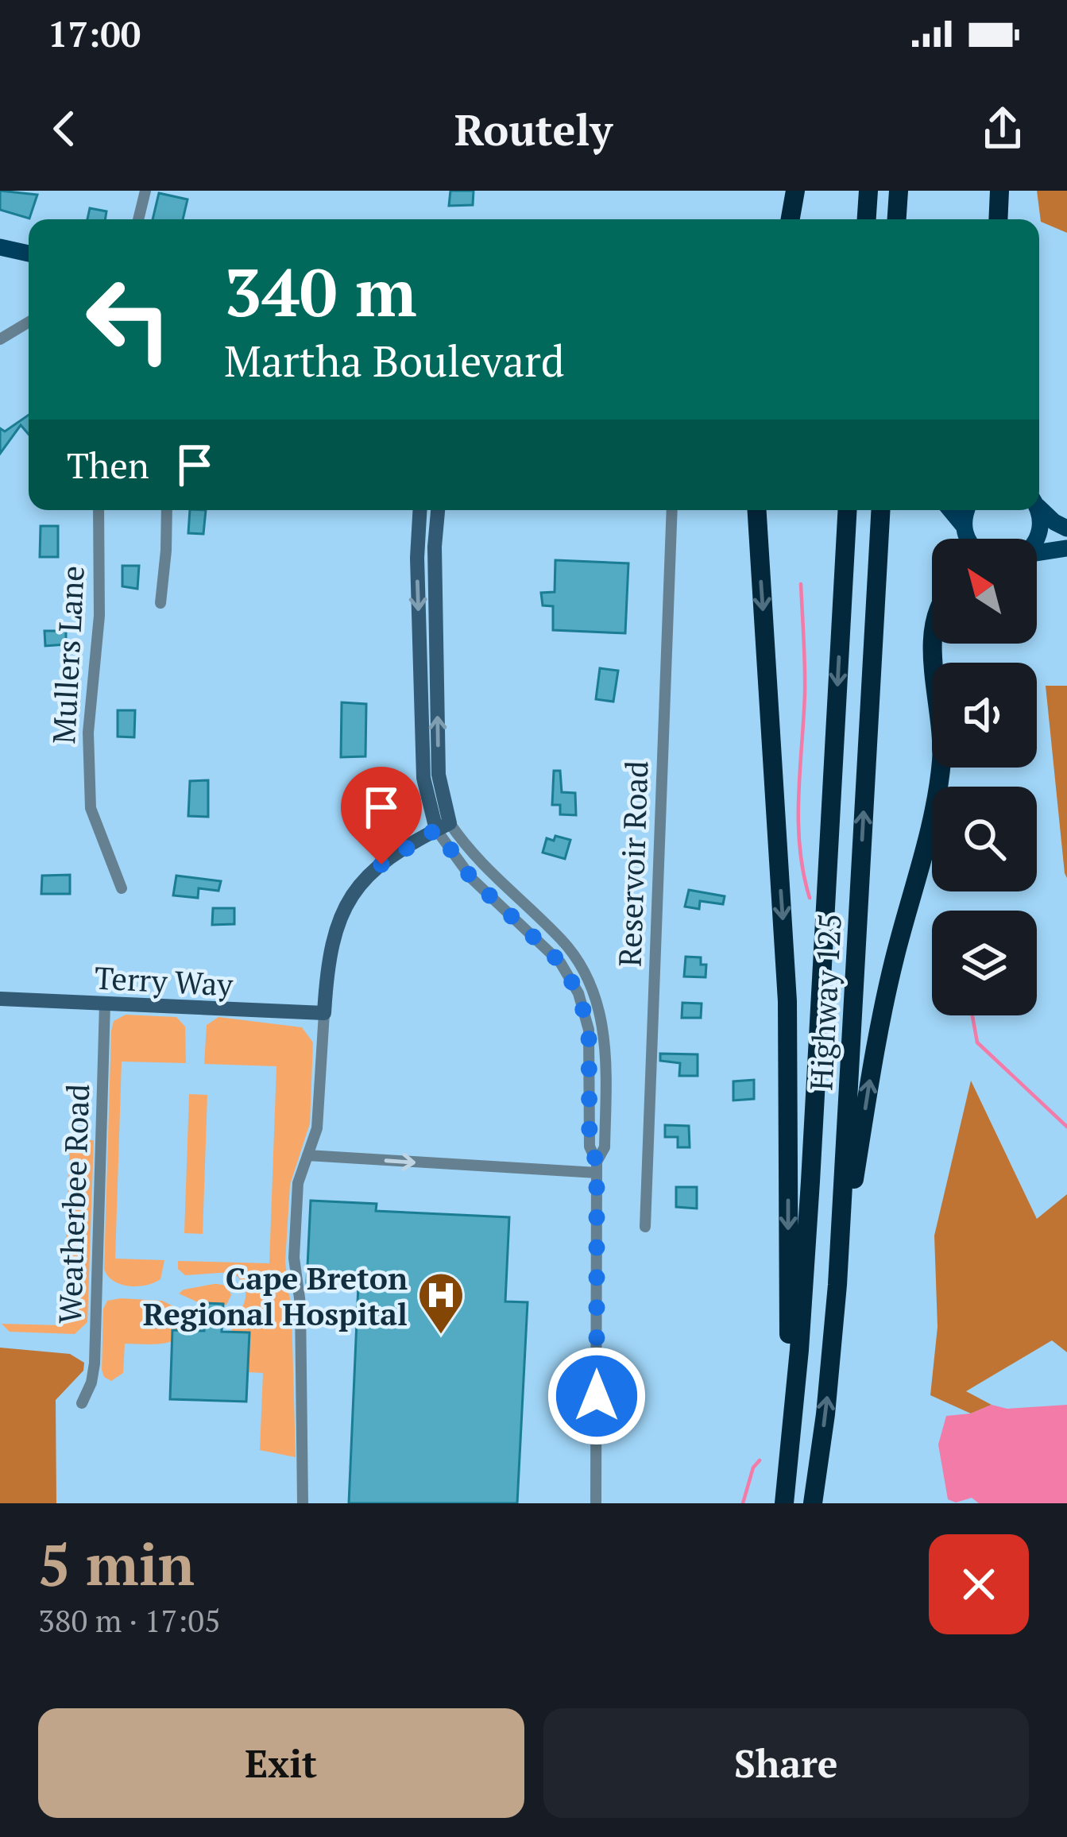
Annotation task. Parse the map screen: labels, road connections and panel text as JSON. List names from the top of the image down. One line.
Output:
{"streets":{"highway":["Highway 125"],"street":["Mullers Lane","Reservoir Road","Terry Way","Weatherbee Road"]},"crossings":[["Terry Way","Weatherbee Road"]],"places":{"hospital":["Cape Breton Regional Hospital"]},"north":"top left","page":{"status":"17:00","header":"Routely","turn":["340 m","Martha Boulevard"],"then":"Then","heading":["5 min","380 m · 17:05"],"buttons":["Exit","Share"]}}
